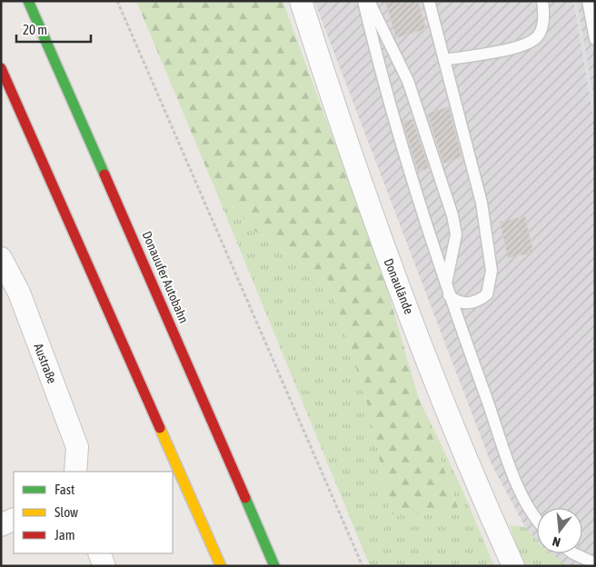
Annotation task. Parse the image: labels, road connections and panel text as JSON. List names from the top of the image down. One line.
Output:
{"streets":{"highway":["Donauufer Autobahn"],"street":["Donaulände","Austraße"]},"legend":["Fast","Slow","Jam"],"scale_bar":"20 m","north":"bottom"}
